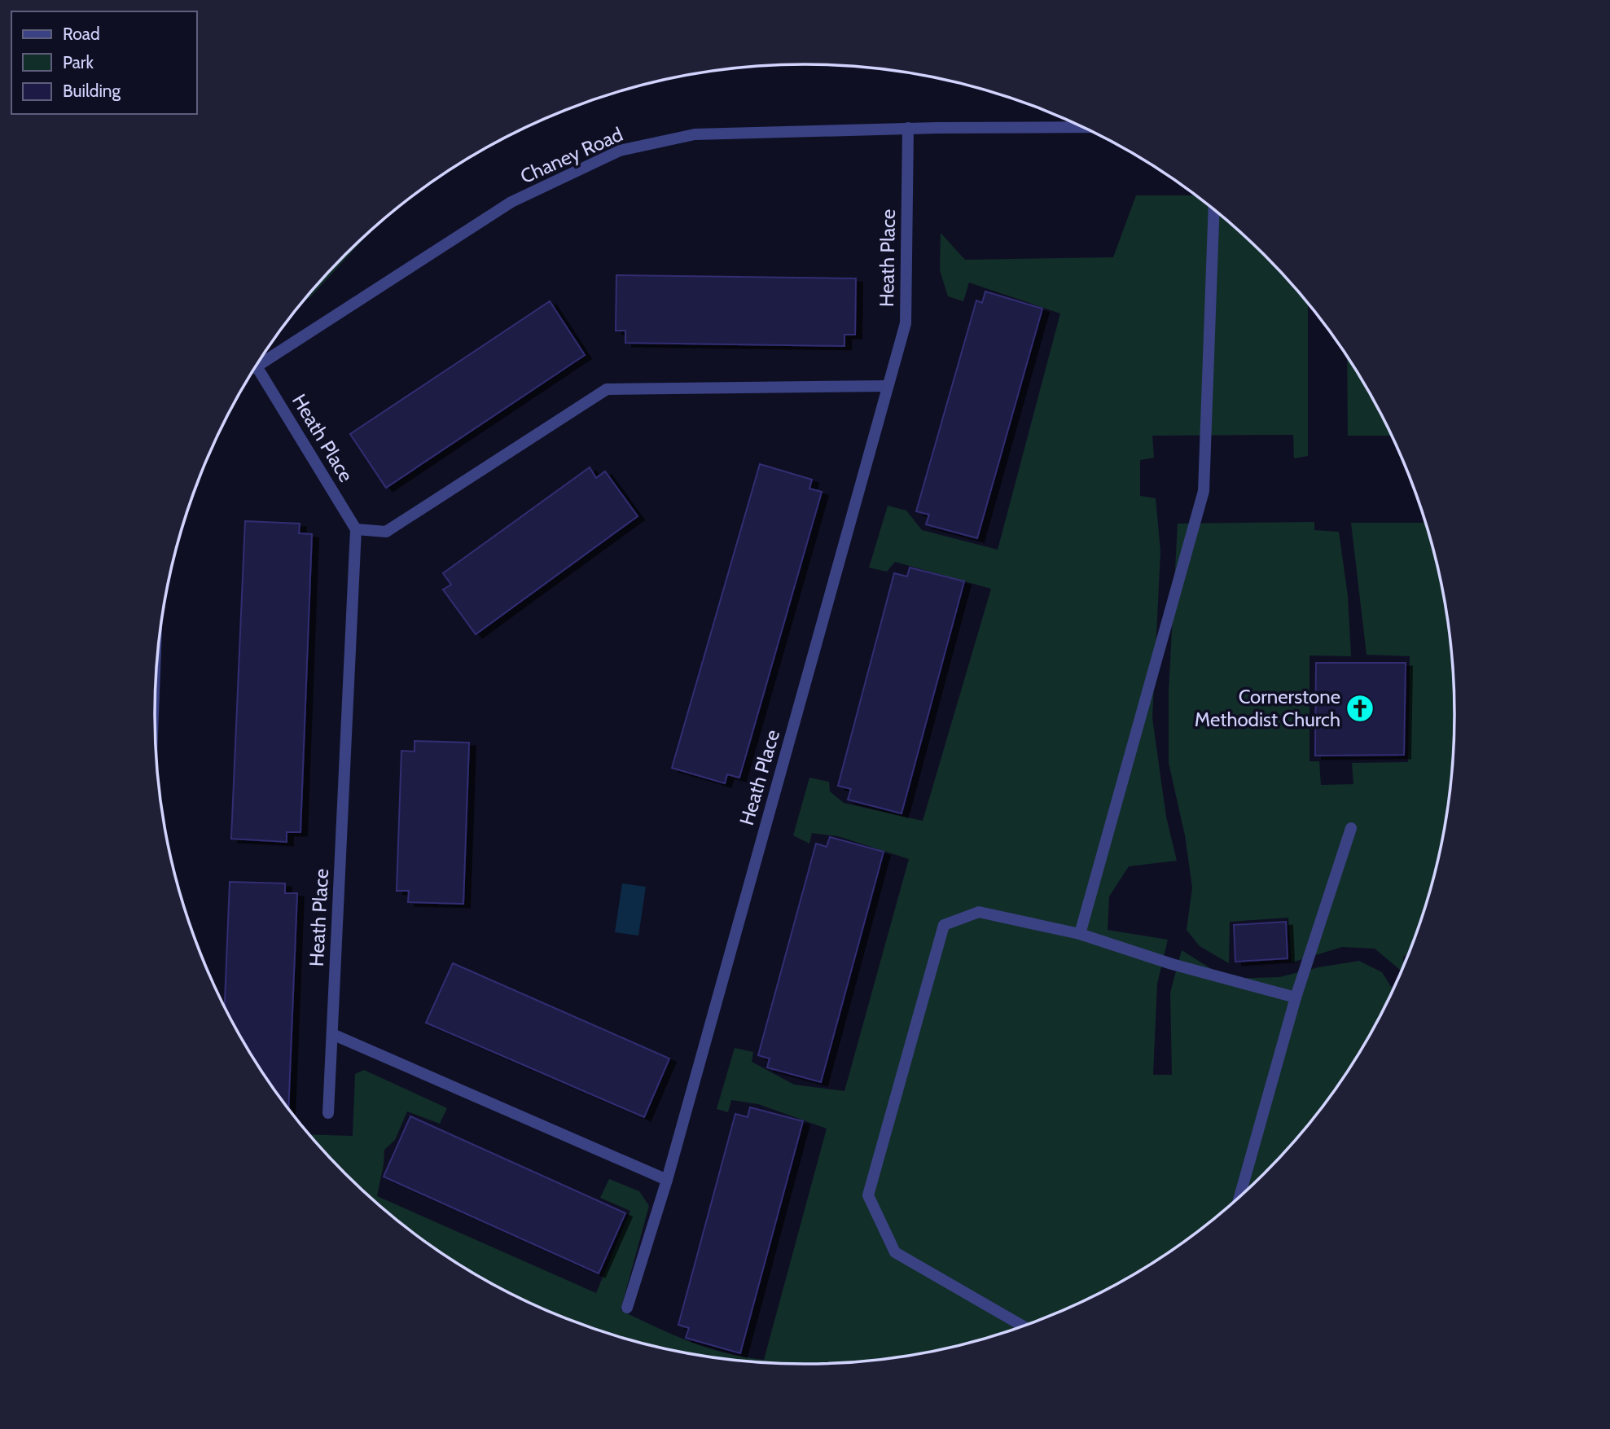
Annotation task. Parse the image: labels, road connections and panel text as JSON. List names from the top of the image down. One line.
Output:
{"streets":{"street":["Chaney Road","Heath Place"]},"crossings":[["Chaney Road","Heath Place"]],"places":{"church":["Cornerstone Methodist Church"]},"legend":["Road","Park","Building"]}
